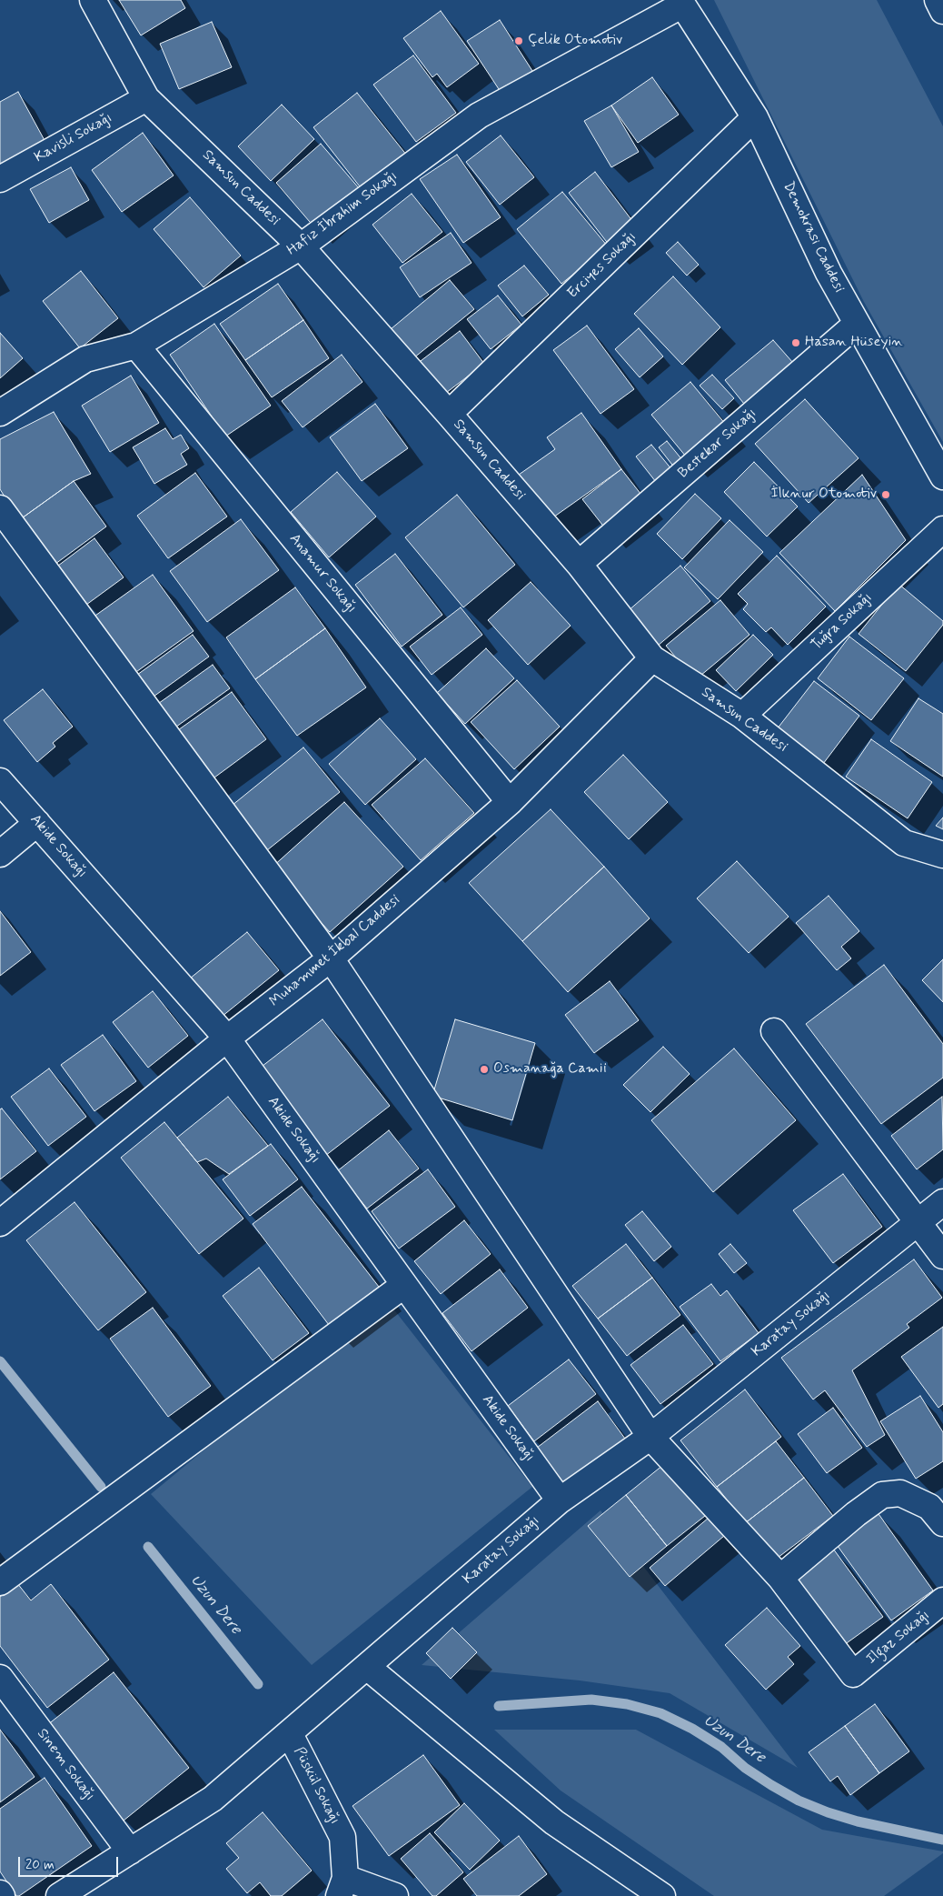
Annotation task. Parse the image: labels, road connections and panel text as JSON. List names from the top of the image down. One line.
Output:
{"streets":{"main road":["Kavisli Sokağı","Samsun Caddesi","Hafız İbrahim Sokağı","Demokrasi Caddesi","Erciyes Sokağı","Bestekar Sokağı","Anamur Sokağı","Tuğra Sokağı","Akide Sokağı","Muhammet İkbal Caddesi","Karatay Sokağı","Ilgaz Sokağı","Sinem Sokağı","Püskül Sokağı"]},"crossings":[["Kavisli Sokağı","Samsun Caddesi"],["Samsun Caddesi","Hafız İbrahim Sokağı"],["Samsun Caddesi","Erciyes Sokağı"],["Samsun Caddesi","Bestekar Sokağı"],["Samsun Caddesi","Tuğra Sokağı"],["Samsun Caddesi","Muhammet İkbal Caddesi"],["Hafız İbrahim Sokağı","Demokrasi Caddesi"],["Hafız İbrahim Sokağı","Anamur Sokağı"],["Demokrasi Caddesi","Erciyes Sokağı"],["Demokrasi Caddesi","Bestekar Sokağı"],["Anamur Sokağı","Muhammet İkbal Caddesi"],["Akide Sokağı","Muhammet İkbal Caddesi"],["Akide Sokağı","Karatay Sokağı"],["Karatay Sokağı","Sinem Sokağı"],["Karatay Sokağı","Püskül Sokağı"]],"water":["Uzun Dere"],"places":["Çelik Otomotiv","Hasan Hüseyin","İlknur Otomotiv","Osmanağa Camii"],"scale_bar":"20 m"}
